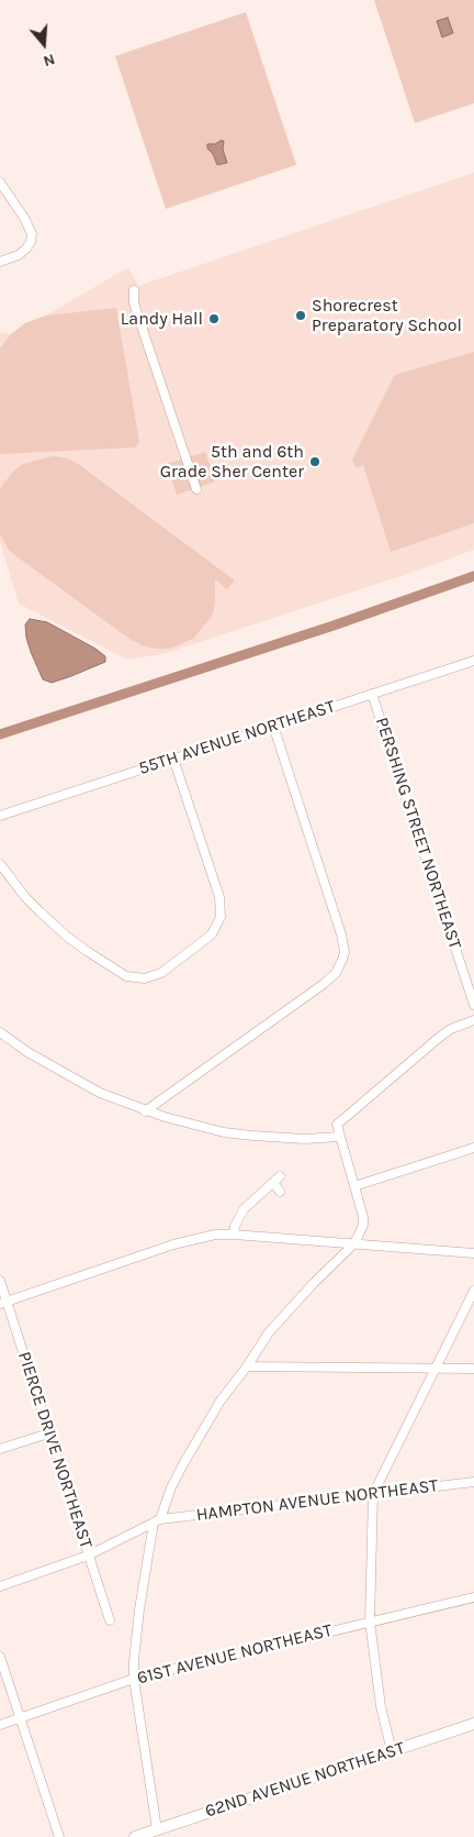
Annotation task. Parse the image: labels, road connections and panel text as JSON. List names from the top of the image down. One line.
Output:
{"streets":{"street":["55TH AVENUE NORTHEAST","PERSHING STREET NORTHEAST","PIERCE DRIVE NORTHEAST","HAMPTON AVENUE NORTHEAST","61ST AVENUE NORTHEAST","62ND AVENUE NORTHEAST"]},"crossings":[["55TH AVENUE NORTHEAST","PERSHING STREET NORTHEAST"],["PIERCE DRIVE NORTHEAST","HAMPTON AVENUE NORTHEAST"]],"places":["Shorecrest Preparatory School","Landy Hall","5th and 6th Grade Sher Center"],"north":"bottom"}
